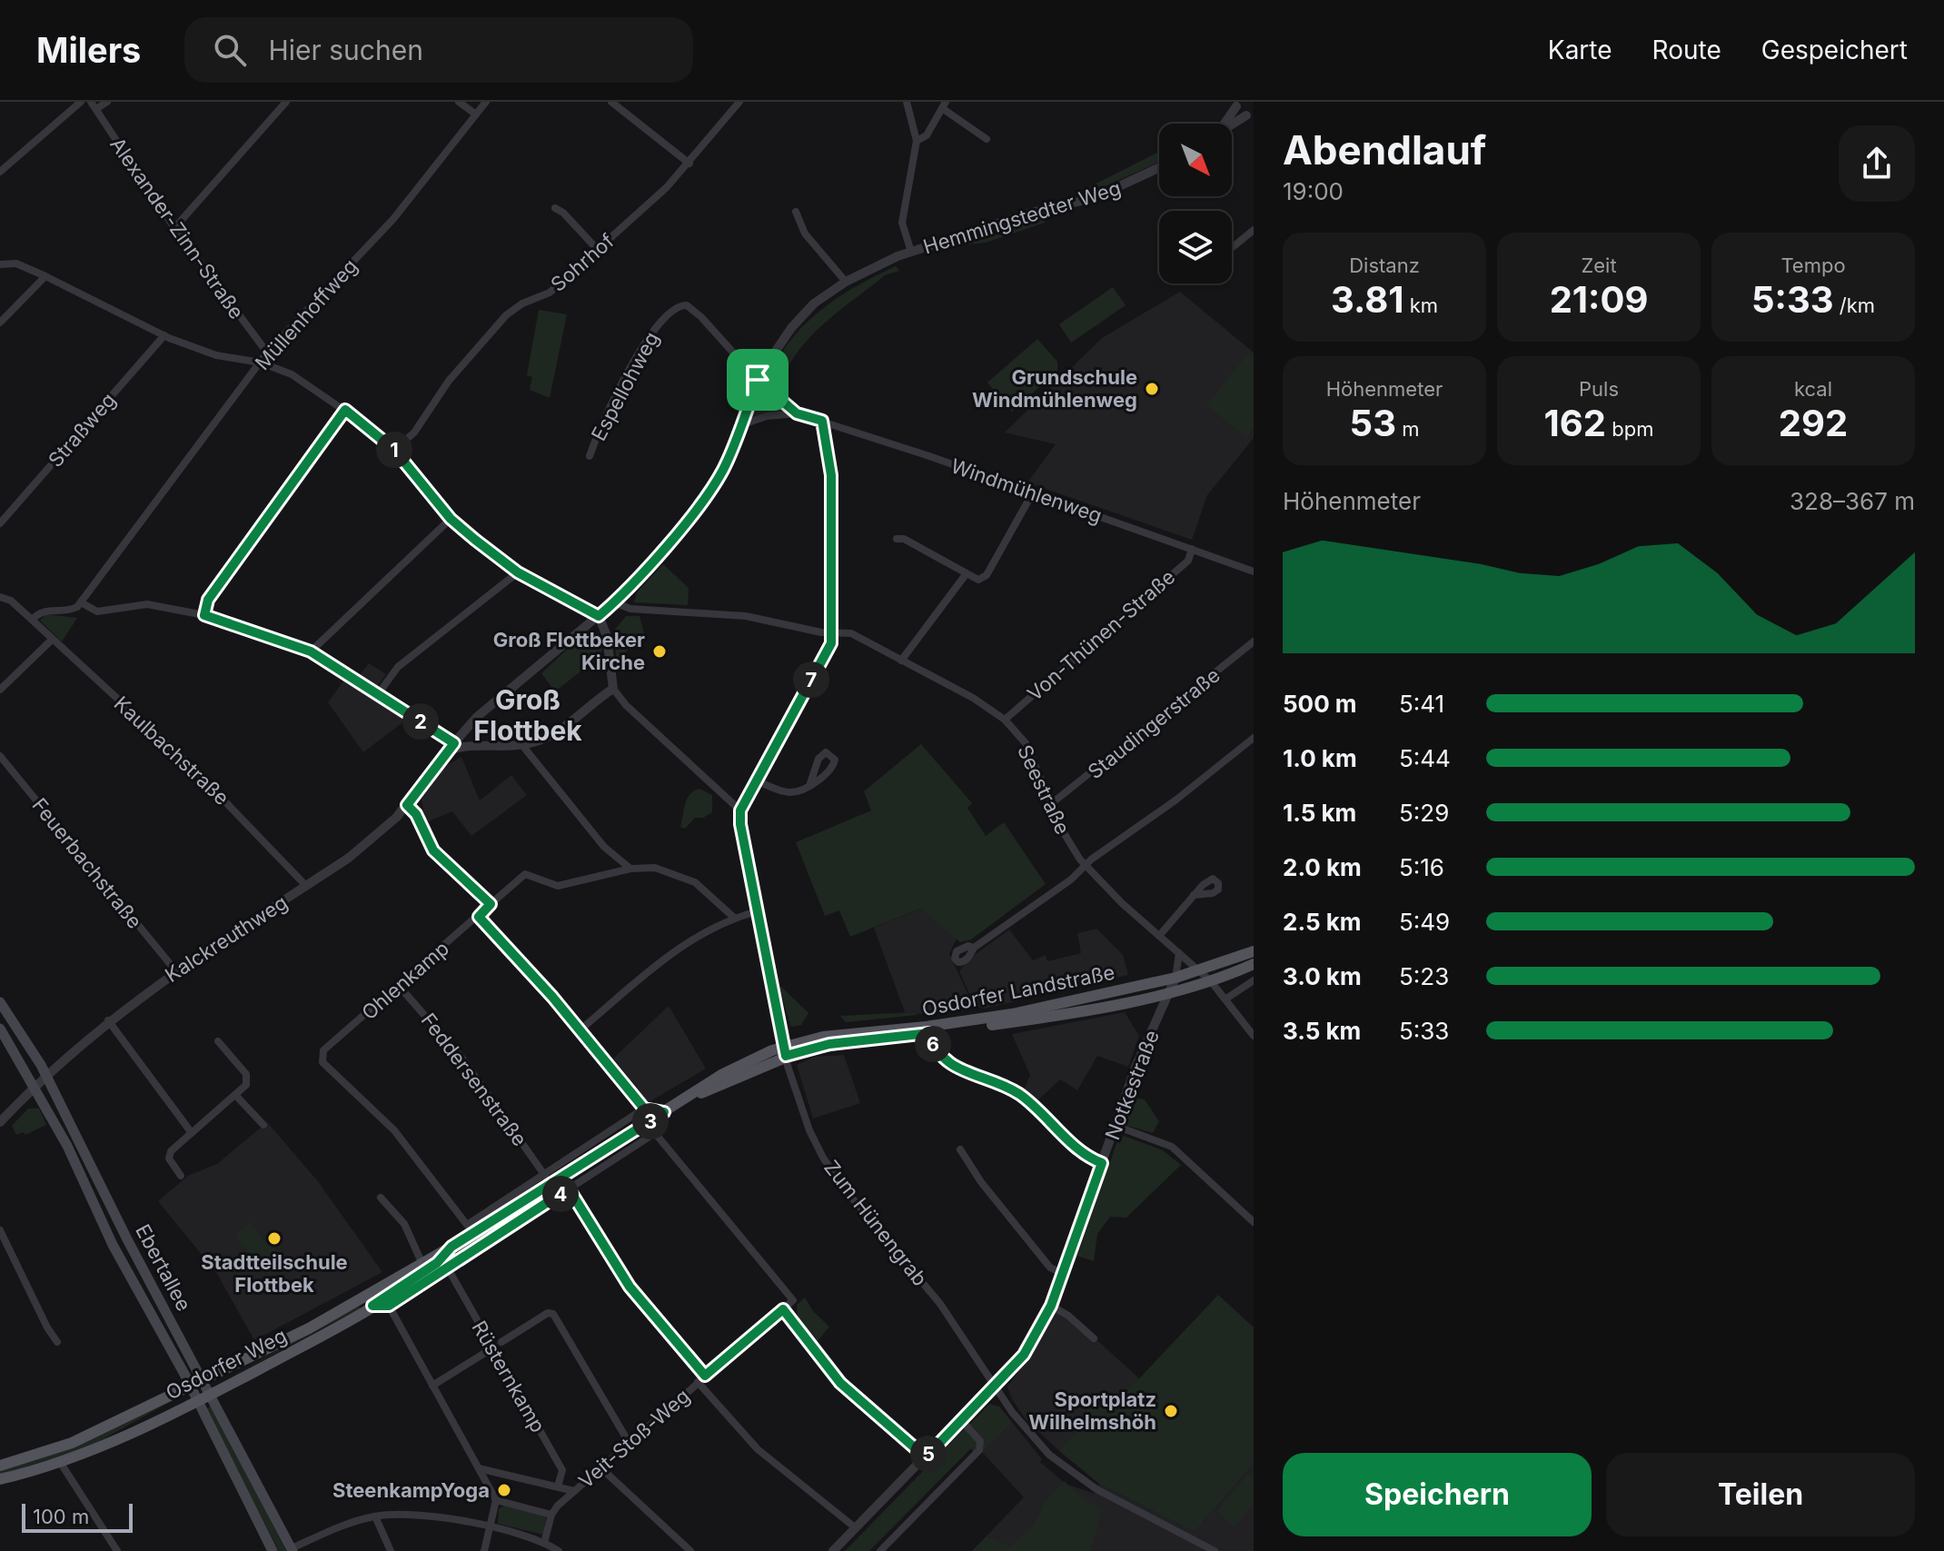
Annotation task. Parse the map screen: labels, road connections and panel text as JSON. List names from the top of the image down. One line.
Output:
{"streets":{"main road":["Osdorfer Landstraße","Ebertallee","Osdorfer Weg"],"street":["Hemmingstedter Weg","Alexander-Zinn-Straße","Sohrhof","Müllenhoffweg","Espellohweg","Straßweg","Windmühlenweg","Von-Thünen-Straße","Staudingerstraße","Kaulbachstraße","Seestraße","Feuerbachstraße","Kalckreuthweg","Ohlenkamp","Feddersenstraße","Notkestraße","Zum Hünengrab","Rüsternkamp","Veit-Stoß-Weg"]},"crossings":[["Hemmingstedter Weg","Espellohweg"],["Hemmingstedter Weg","Windmühlenweg"],["Hemmingstedter Weg","Kalckreuthweg"],["Alexander-Zinn-Straße","Müllenhoffweg"],["Espellohweg","Windmühlenweg"],["Windmühlenweg","Von-Thünen-Straße"],["Windmühlenweg","Kalckreuthweg"],["Von-Thünen-Straße","Seestraße"],["Staudingerstraße","Seestraße"],["Kaulbachstraße","Kalckreuthweg"],["Seestraße","Kalckreuthweg"],["Seestraße","Osdorfer Landstraße"],["Feuerbachstraße","Kalckreuthweg"],["Kalckreuthweg","Ebertallee"],["Ohlenkamp","Feddersenstraße"],["Osdorfer Landstraße","Notkestraße"],["Osdorfer Landstraße","Zum Hünengrab"],["Osdorfer Landstraße","Osdorfer Weg"],["Notkestraße","Zum Hünengrab"],["Zum Hünengrab","Osdorfer Weg"],["Ebertallee","Osdorfer Weg"]],"districts":["Groß Flottbek"],"places":["Grundschule Windmühlenweg","Groß Flottbeker Kirche","Stadtteilschule Flottbek","Sportplatz Wilhelmshöh","SteenkampYoga"],"scale_bar":"100 m","north":"bottom right","page":{"header":"Milers","search":"Hier suchen","nav":["Karte","Route","Gespeichert"],"heading":["Abendlauf","19:00"],"stats":[["Distanz","3.81 km"],["Zeit","21:09"],["Tempo","5:33 /km"],["Höhenmeter","53 m"],["Puls","162 bpm"],["kcal","292"]],"pins":["1","7","2","6","3","4","5"],"chart":["Höhenmeter","328–367 m"],"list":[{"name":"500 m","note":"5:41"},{"name":"1.0 km","note":"5:44"},{"name":"1.5 km","note":"5:29"},{"name":"2.0 km","note":"5:16"},{"name":"2.5 km","note":"5:49"},{"name":"3.0 km","note":"5:23"},{"name":"3.5 km","note":"5:33"}],"buttons":["Speichern","Teilen"],"scale":"100 m"}}
